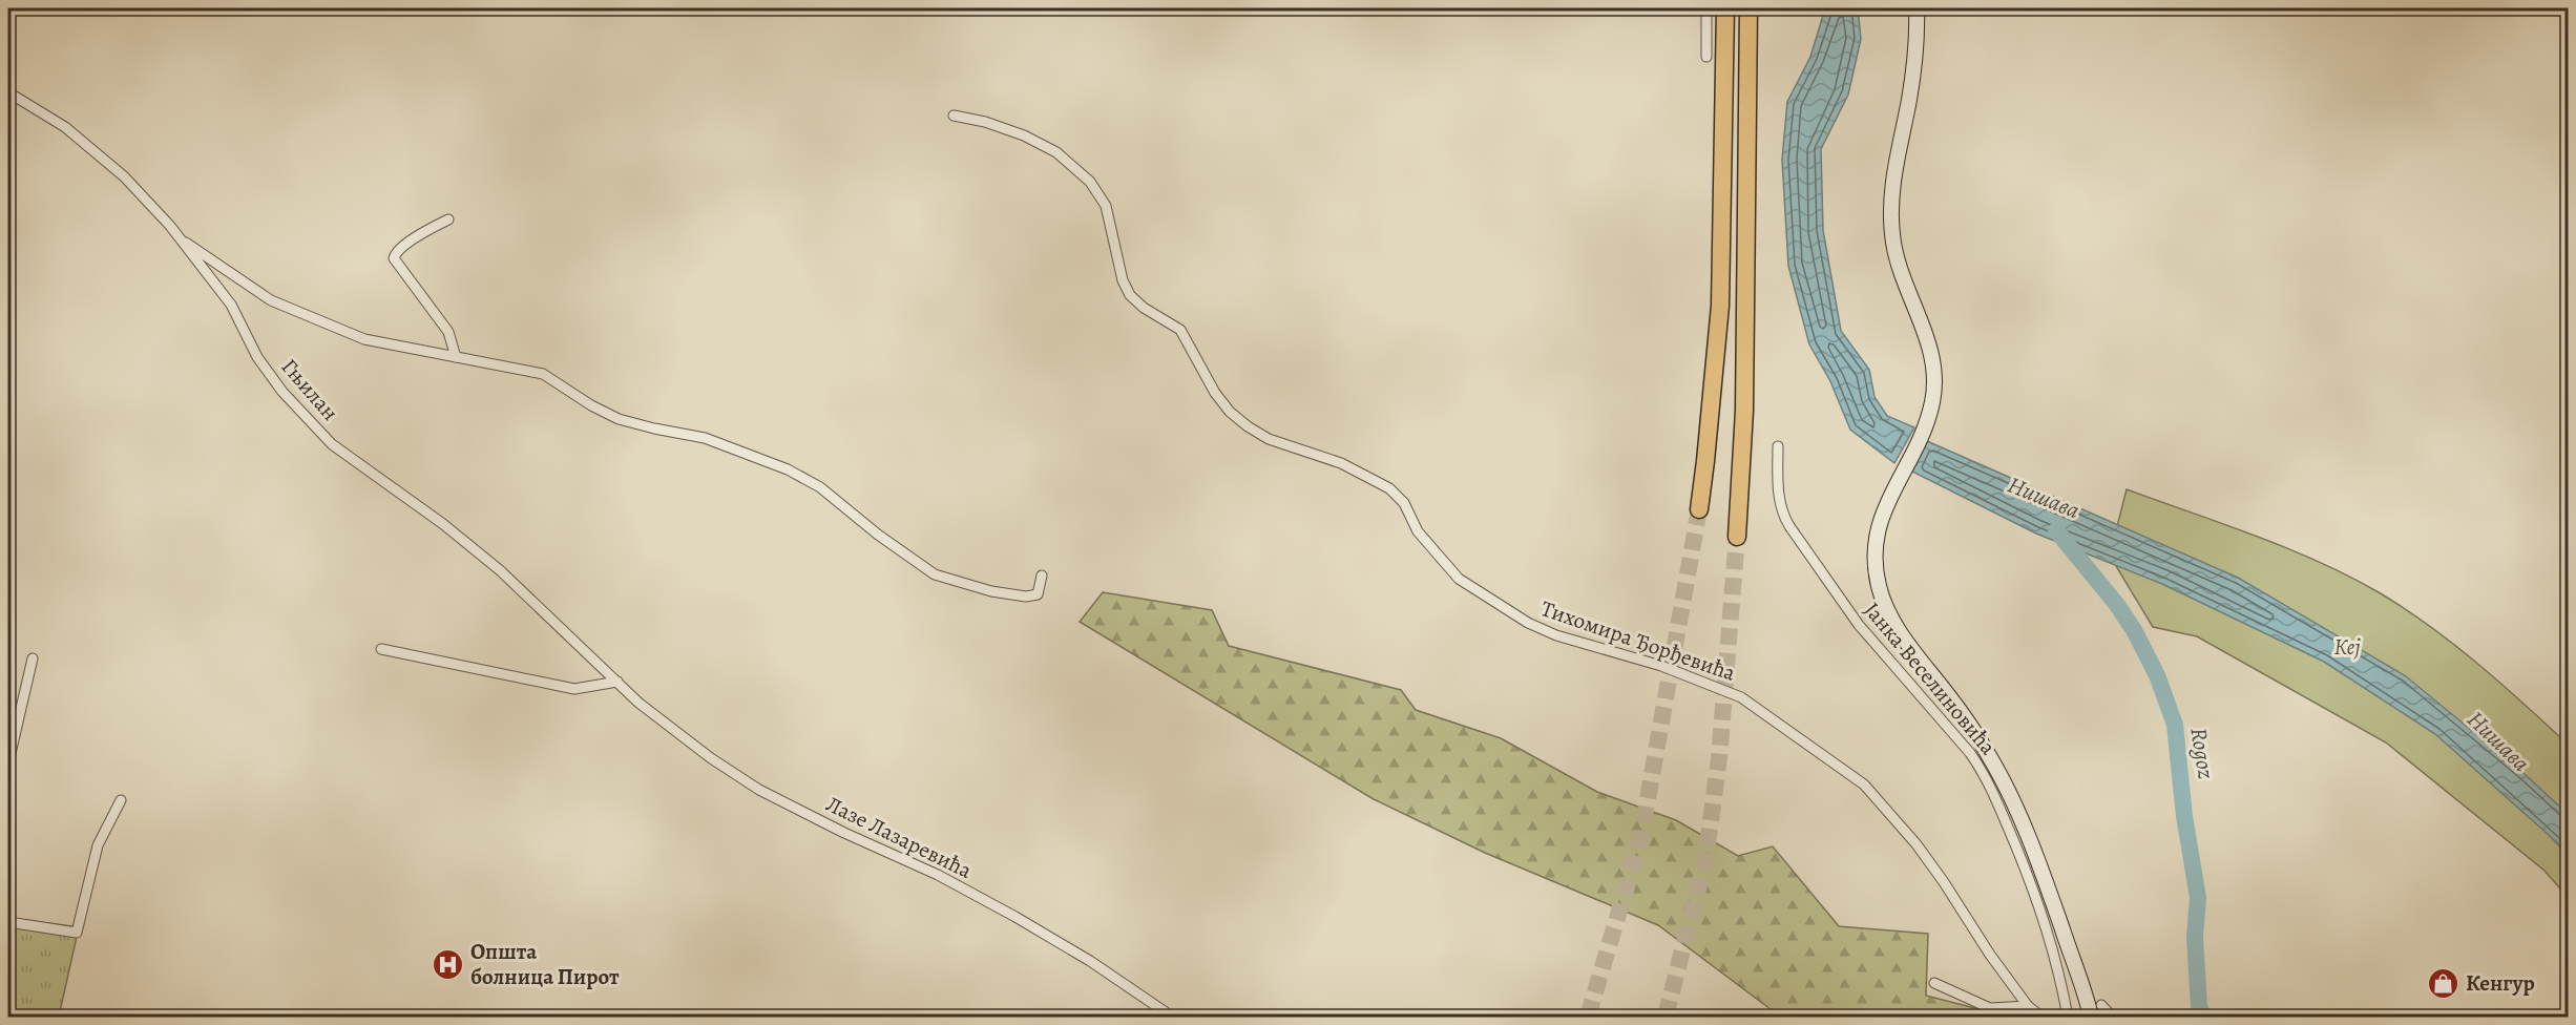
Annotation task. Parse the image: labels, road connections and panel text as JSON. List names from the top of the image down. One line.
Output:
{"streets":{"street":["Гњилан","Тихомира Ђорђевића","Јанка Веселиновића","Лазе Лазаревића"]},"crossings":[["Гњилан","Лазе Лазаревића"]],"water":["Нишава","Rogoz"],"parks":["Кеј"],"places":{"hospital":["Општа болница Пирот"],"shop":["Кенгур"]}}
